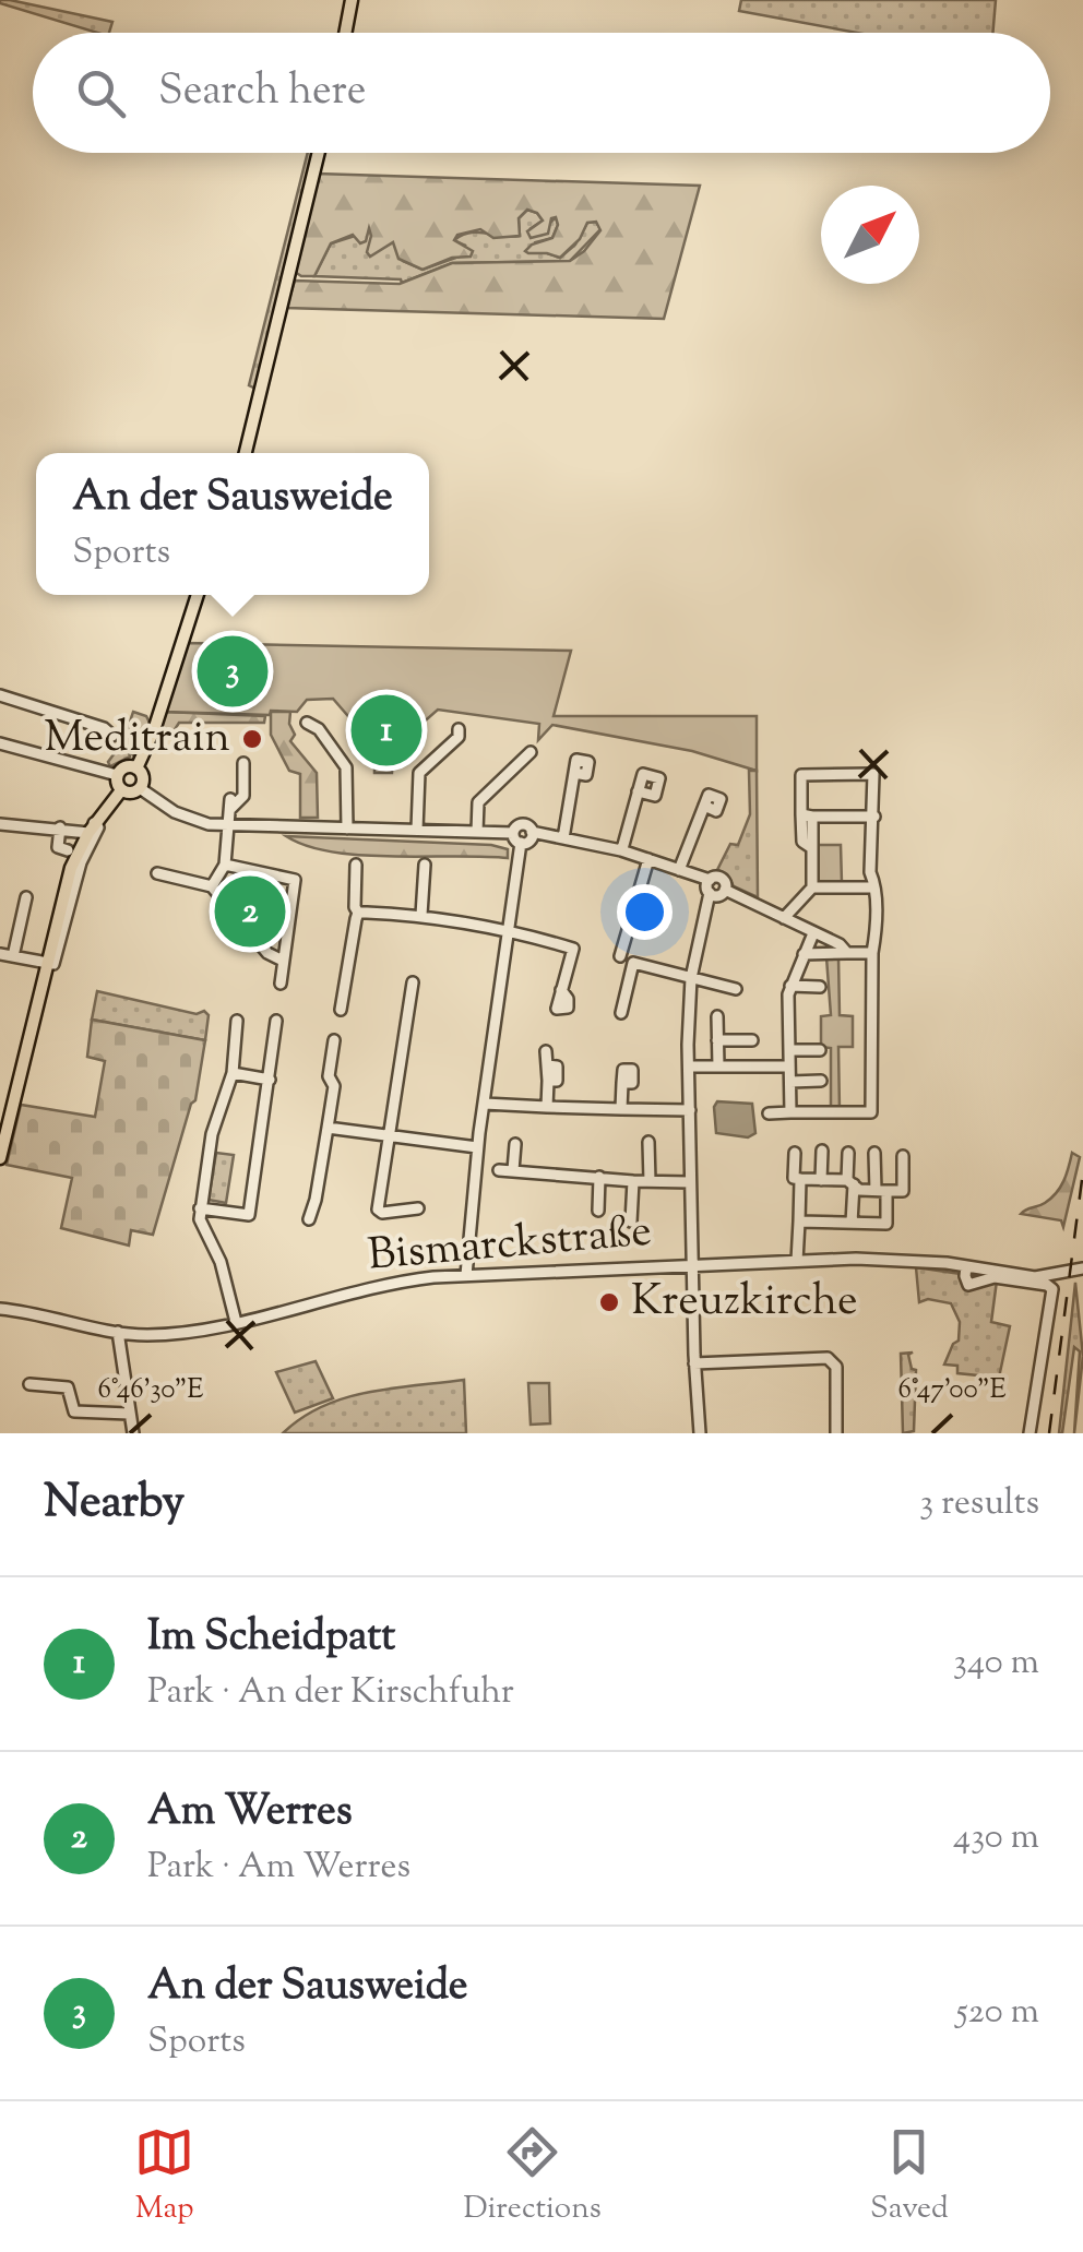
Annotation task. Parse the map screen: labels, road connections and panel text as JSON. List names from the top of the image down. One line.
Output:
{"streets":{"street":["Bismarckstraße"]},"places":["Meditrain","Kreuzkirche"],"north":"top right","page":{"search":"Search here","popup":["An der Sausweide","Sports"],"pins":["3","1","2"],"heading":["Nearby","3 results"],"list":[{"mark":"1","name":"Im Scheidpatt","note":"Park · An der Kirschfuhr","value":"340 m"},{"mark":"2","name":"Am Werres","note":"Park · Am Werres","value":"430 m"},{"mark":"3","name":"An der Sausweide","note":"Sports","value":"520 m"}],"nav":["Map","Directions","Saved"]},"coordinates":["6°46'30\"E","6°47'00\"E"]}
